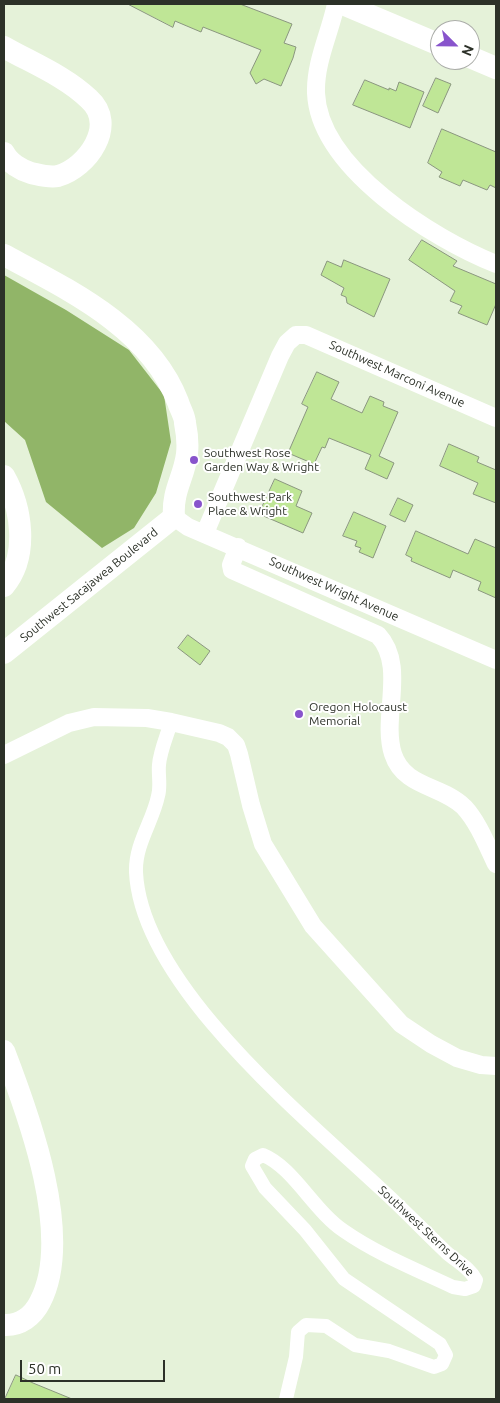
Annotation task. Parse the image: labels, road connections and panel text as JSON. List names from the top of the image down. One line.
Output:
{"streets":{"street":["Southwest Marconi Avenue","Southwest Sacajawea Boulevard","Southwest Wright Avenue","Southwest Sterns Drive"]},"crossings":[["Southwest Marconi Avenue","Southwest Wright Avenue"],["Southwest Sacajawea Boulevard","Southwest Wright Avenue"]],"places":["Southwest Rose Garden Way & Wright","Southwest Park Place & Wright","Oregon Holocaust Memorial"],"scale_bar":"50 m","north":"bottom right"}
